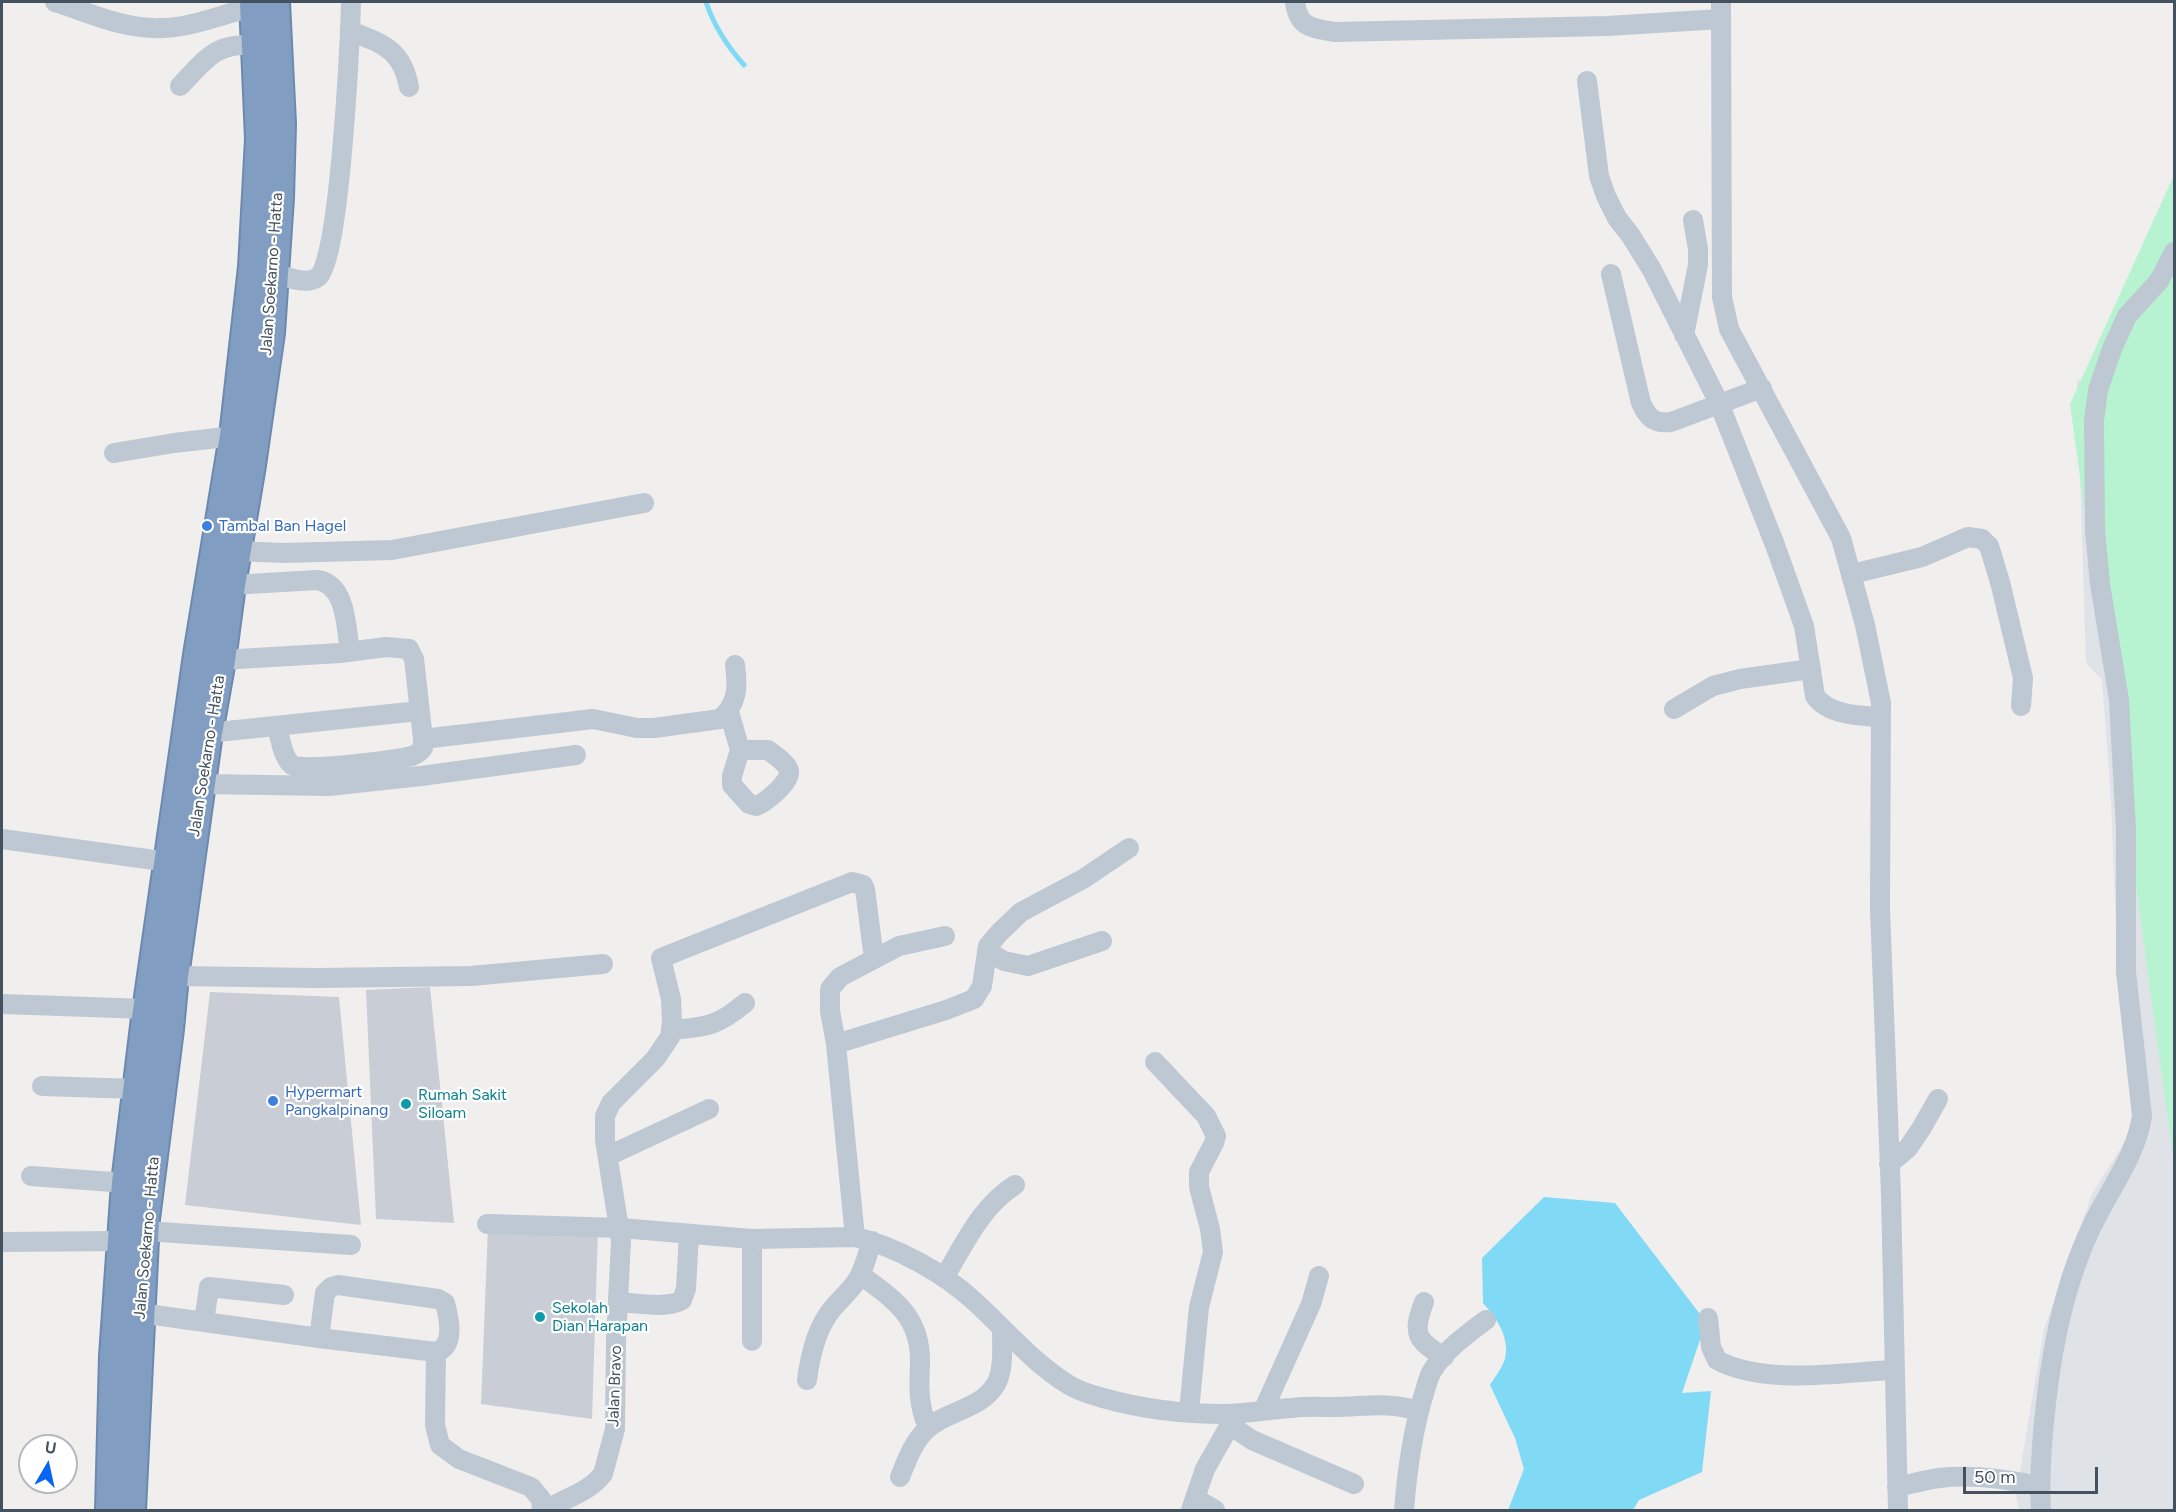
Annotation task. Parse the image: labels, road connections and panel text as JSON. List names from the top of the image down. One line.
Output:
{"streets":{"highway":["Jalan Soekarno - Hatta"],"street":["Jalan Bravo"]},"places":["Tambal Ban Hagel","Hypermart Pangkalpinang","Rumah Sakit Siloam","Sekolah Dian Harapan"],"scale_bar":"50 m","north":"top"}
